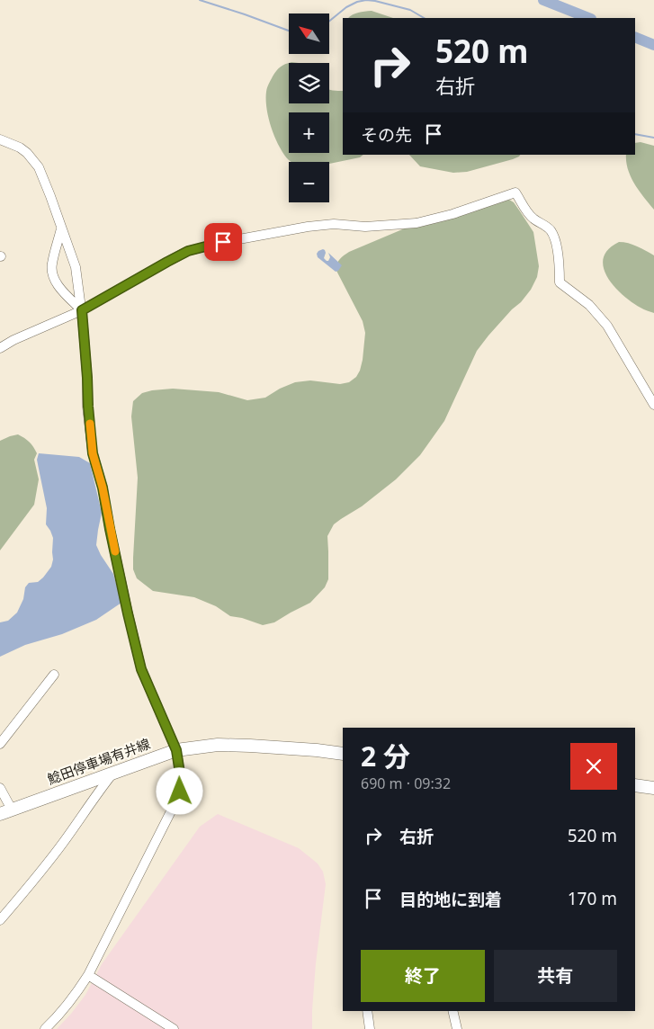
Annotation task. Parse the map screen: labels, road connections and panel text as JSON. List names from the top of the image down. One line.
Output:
{"streets":{"main road":["鯰田停車場有井線"]},"north":"top left","page":{"map_buttons":["+","−"],"turn":["520 m","右折"],"then":"その先","heading":["2 分","690 m · 09:32"],"list":[{"name":"右折","value":"520 m"},{"name":"目的地に到着","value":"170 m"}],"buttons":["終了","共有"]}}
